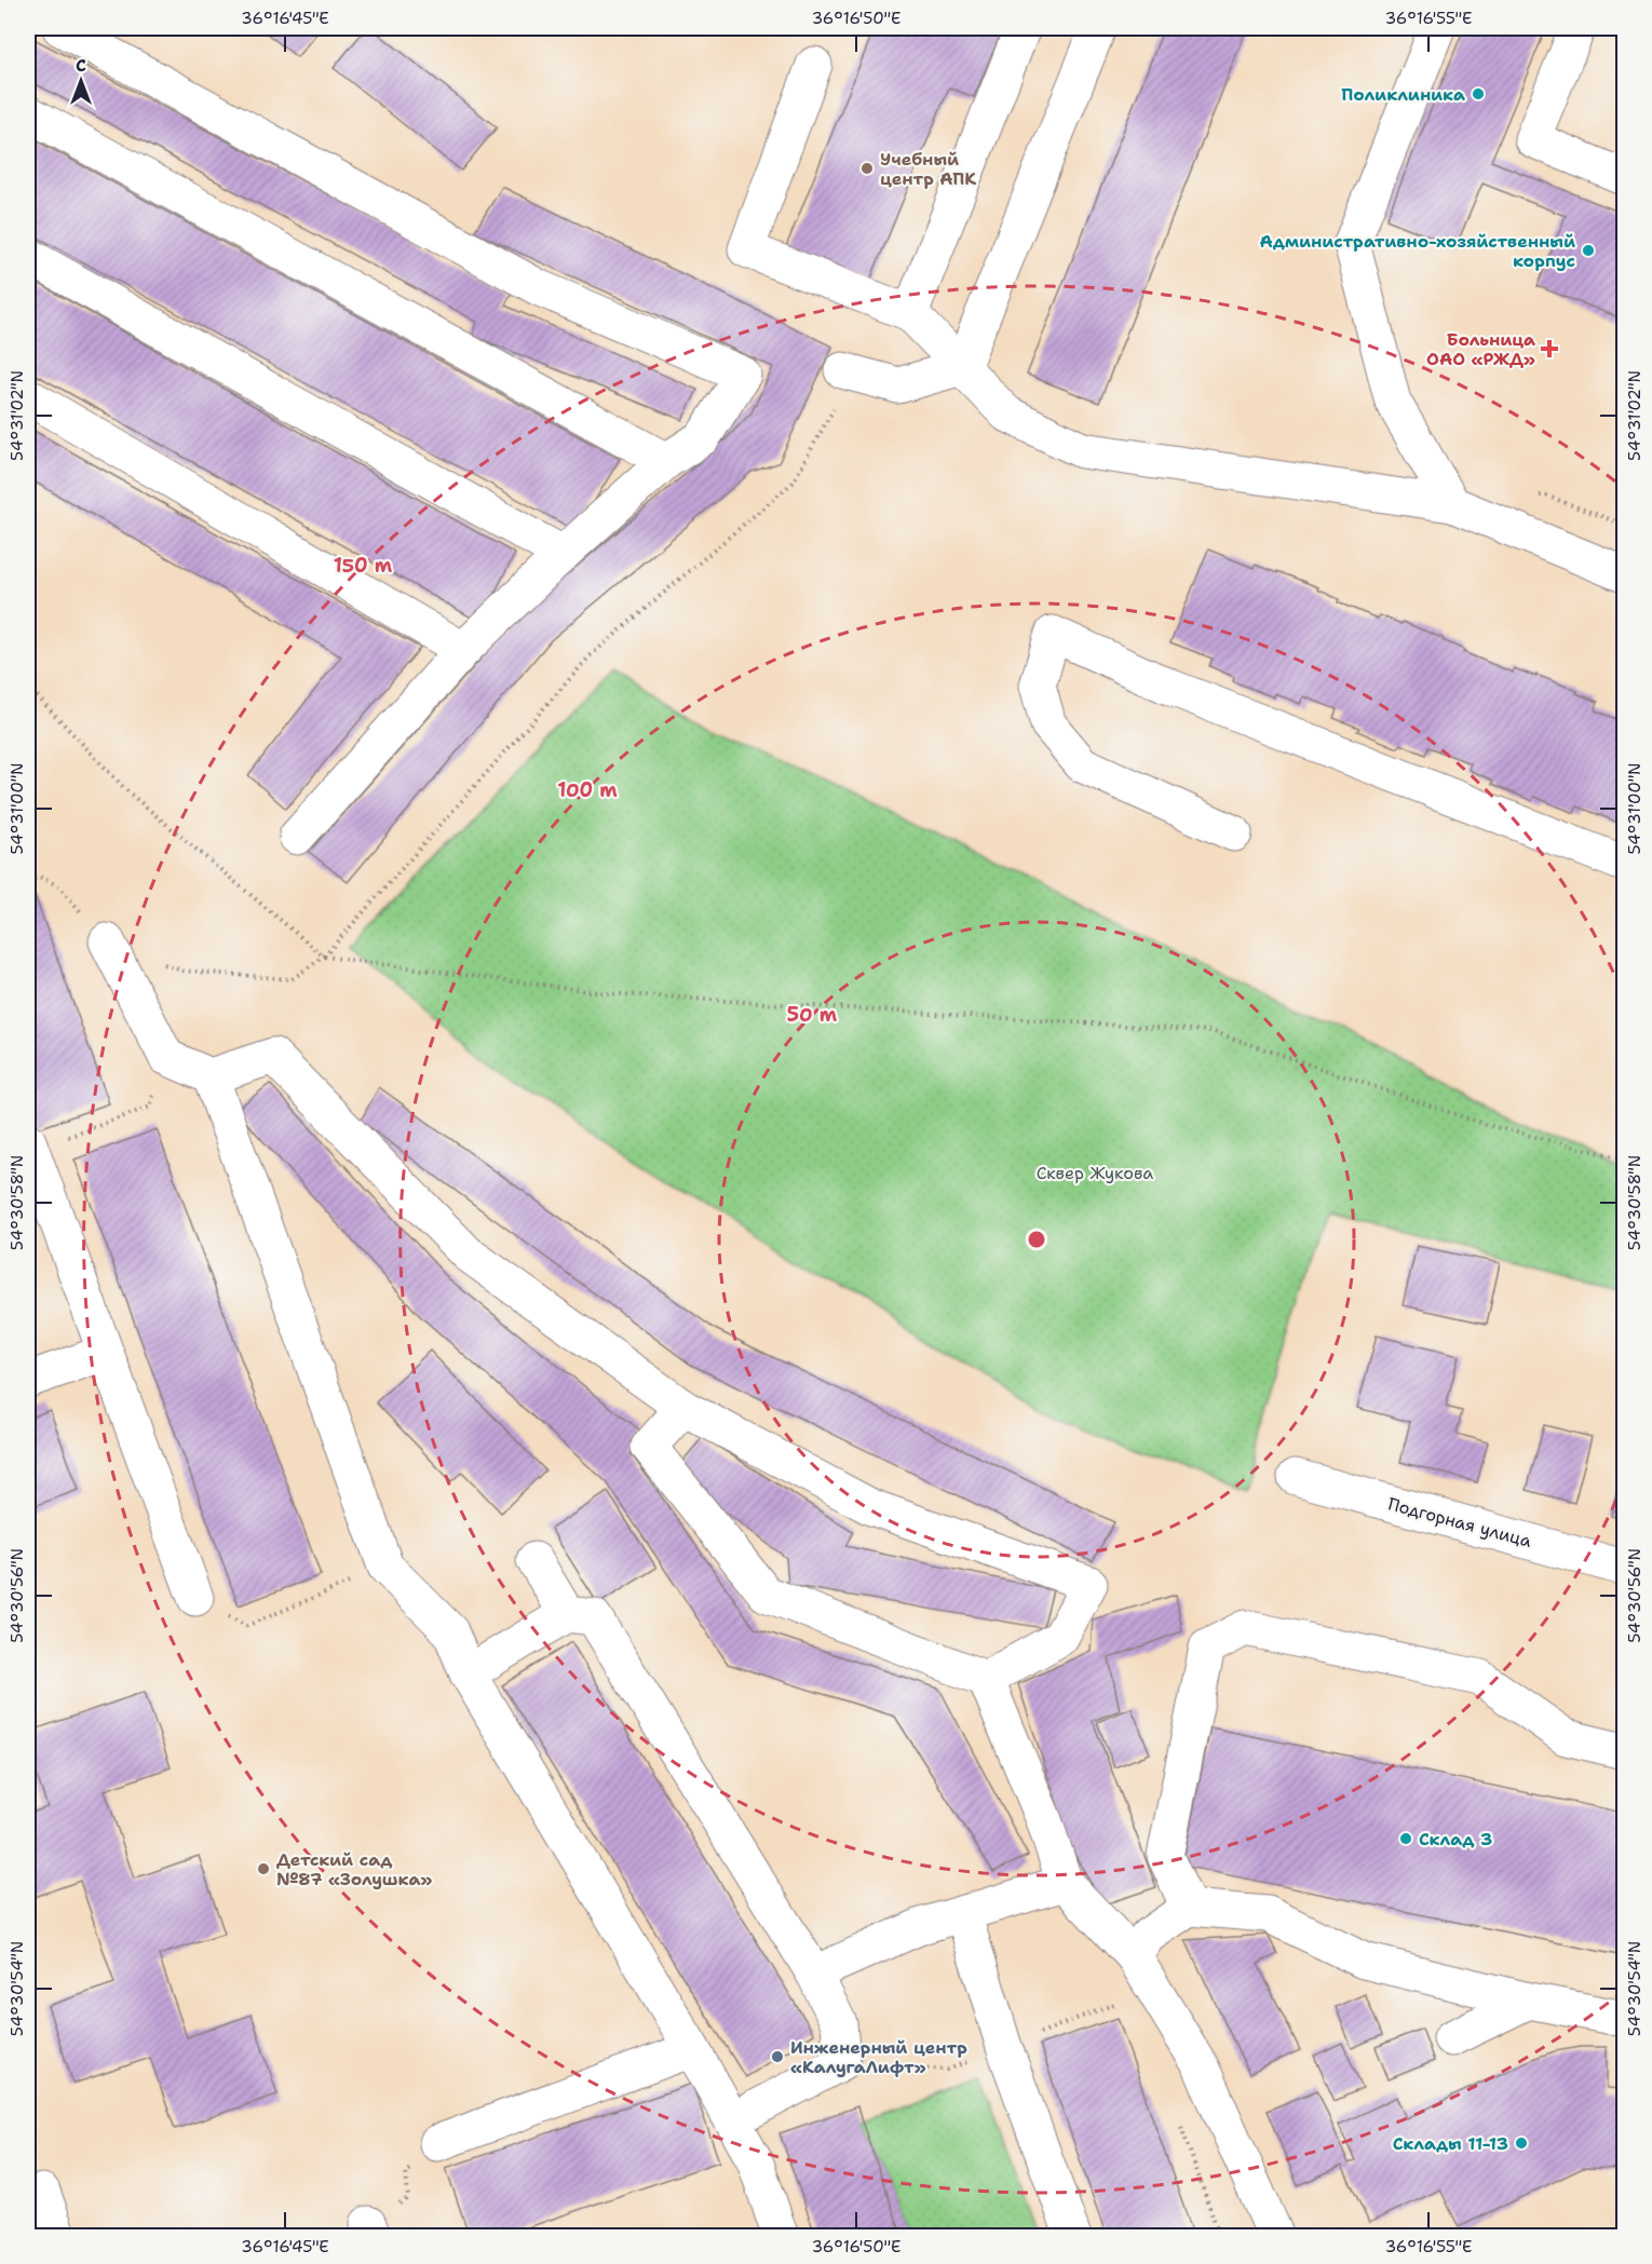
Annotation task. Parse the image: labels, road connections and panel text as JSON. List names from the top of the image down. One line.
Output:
{"streets":{"street":["Подгорная улица"]},"parks":["Сквер Жукова"],"places":{"other":["Поликлиника","Учебный центр АПК","Административно-хозяйственный корпус","Склад 3","Детский сад №87 «Золушка»","Инженерный центр «КалугаЛифт»","Склады 11-13"],"health":["Больница ОАО «РЖД»"]},"north":"top","coordinates":["36°16'45\"E","36°16'50\"E","36°16'55\"E","54°31'02\"N","54°31'00\"N","54°30'58\"N","54°30'56\"N","54°30'54\"N"],"rings":["150 m","100 m","50 m"]}
